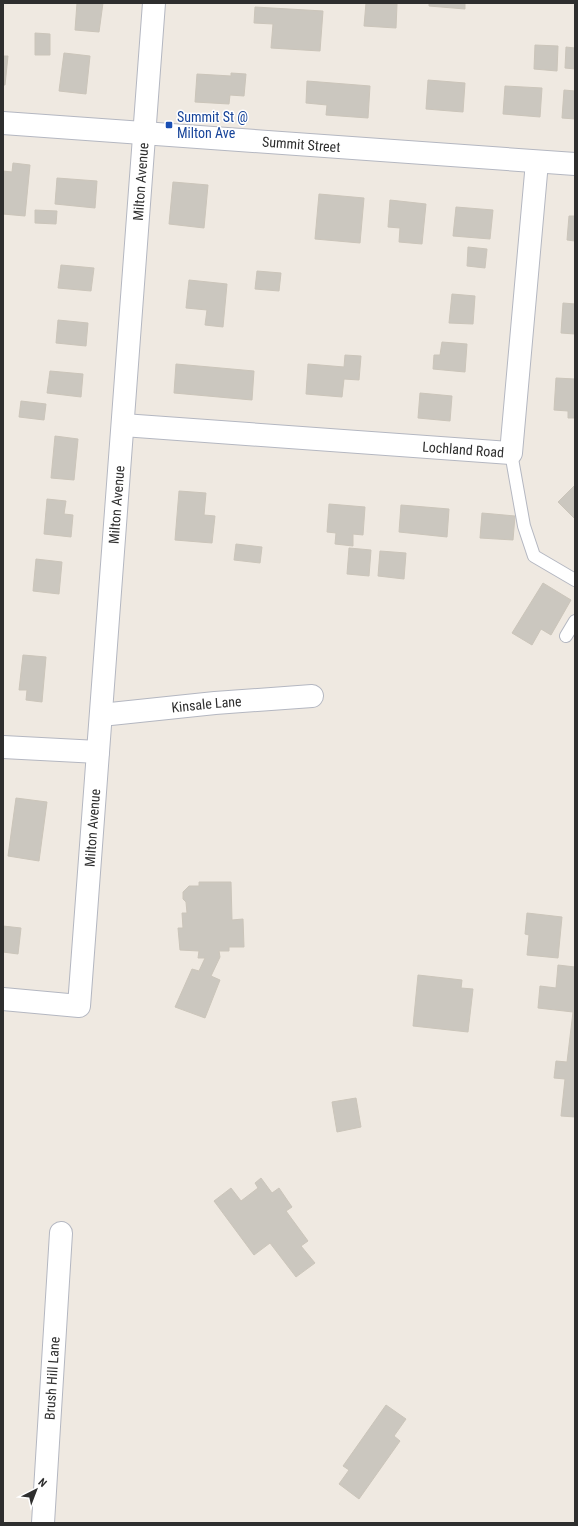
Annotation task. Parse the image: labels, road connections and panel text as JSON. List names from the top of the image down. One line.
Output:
{"streets":{"street":["Summit Street","Milton Avenue","Lochland Road","Kinsale Lane","Brush Hill Lane"]},"crossings":[["Summit Street","Milton Avenue"],["Summit Street","Lochland Road"],["Milton Avenue","Lochland Road"],["Milton Avenue","Kinsale Lane"]],"places":{"transit":["Summit St @ Milton Ave"]},"north":"top right"}
